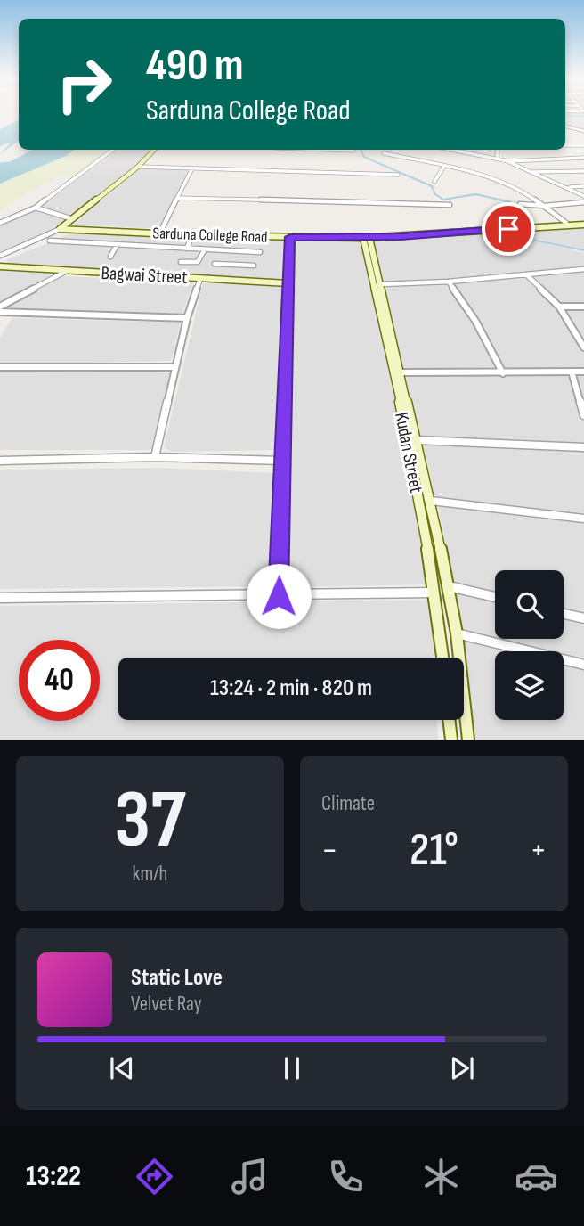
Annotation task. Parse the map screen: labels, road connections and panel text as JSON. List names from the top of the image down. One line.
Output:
{"streets":{"street":["Sarduna College Road","Bagwai Street","Kudan Street"]},"crossings":[["Sarduna College Road","Kudan Street"]],"page":{"turn":["490 m","Sarduna College Road"],"limit":"40","trip":"13:24 · 2 min · 820 m","tile":[["37","km/h"],"Climate"],"heat":["−","21°","+"],"song":["Static Love","Velvet Ray"],"tabs":"13:22"}}
